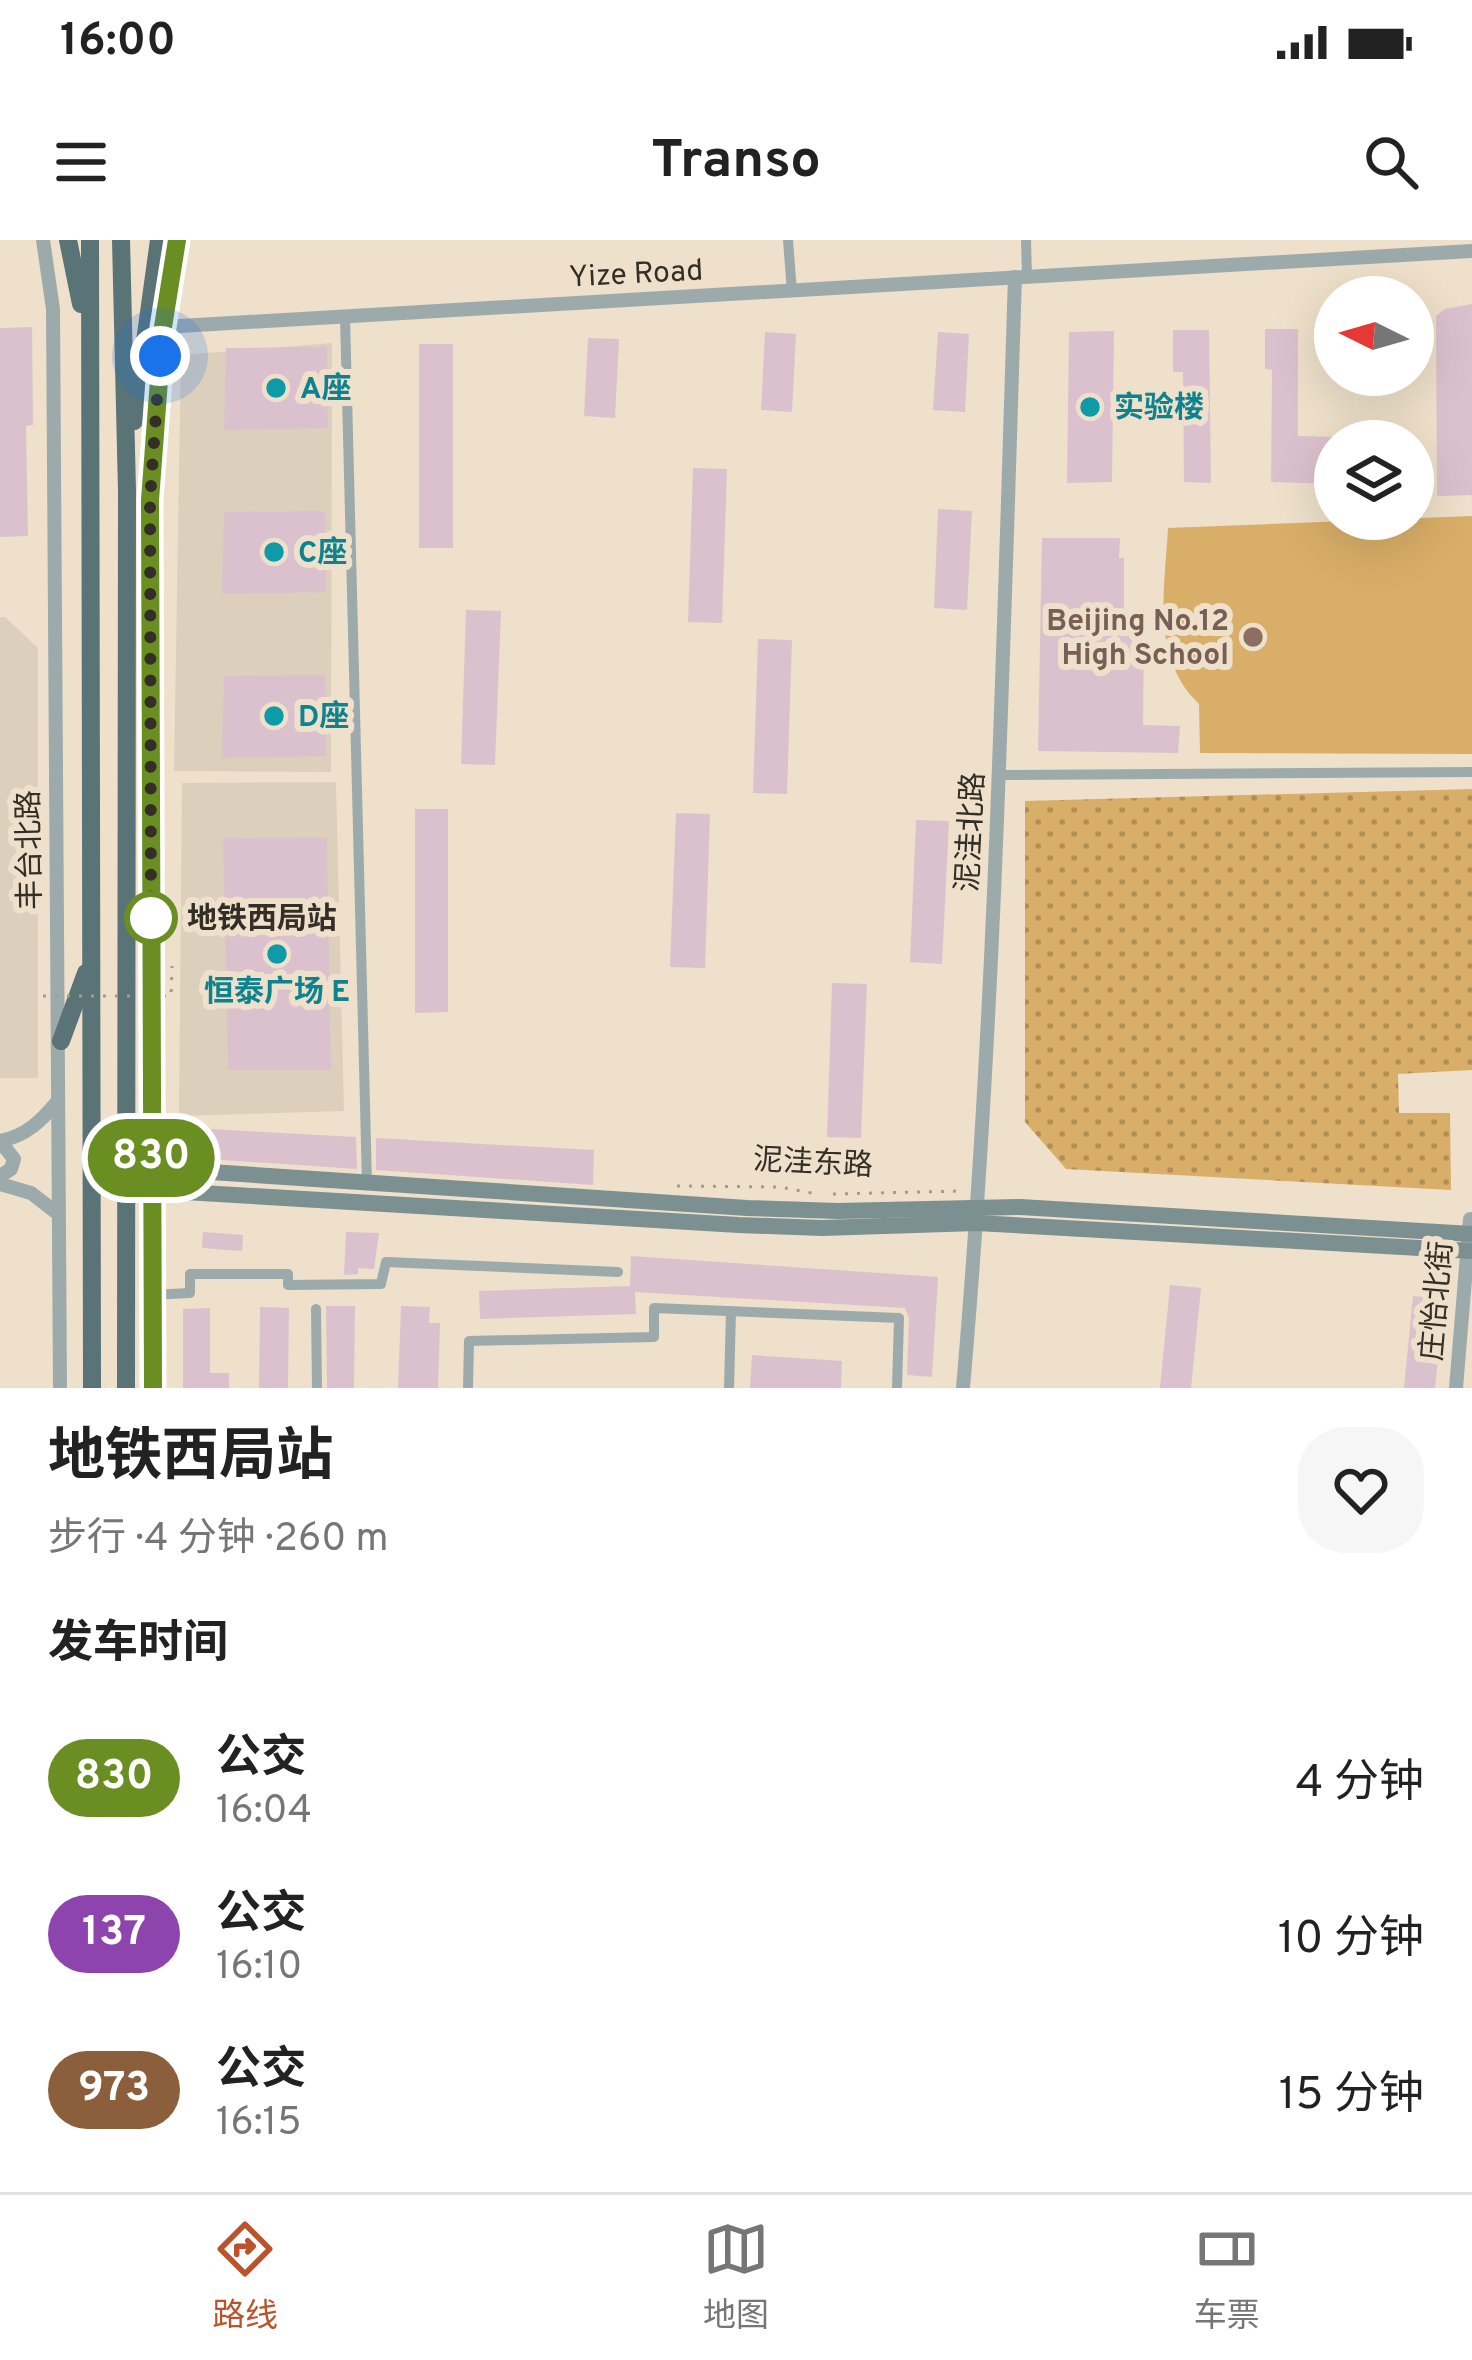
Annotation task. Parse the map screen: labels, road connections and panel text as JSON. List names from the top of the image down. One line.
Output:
{"streets":{"highway":["丰台北路"],"main road":["泥洼东路"],"street":["Yize Road","泥洼北路","庄怡北街"]},"crossings":[["Yize Road","泥洼北路"],["泥洼北路","泥洼东路"],["泥洼东路","庄怡北街"]],"places":["A座","实验楼","C座","Beijing No.12 High School","D座","地铁西局站","恒泰广场 E"],"lines":["bus line 830"],"north":"left","page":{"status":"16:00","header":"Transo","on_map":"830","heading":[["地铁西局站","步行 · 4 分钟 · 260 m"],"发车时间"],"list":[{"mark":"830","name":"公交","note":"16:04","value":"4 分钟"},{"mark":"137","name":"公交","note":"16:10","value":"10 分钟"},{"mark":"973","name":"公交","note":"16:15","value":"15 分钟"}],"tabs":["路线","地图","车票"]}}
